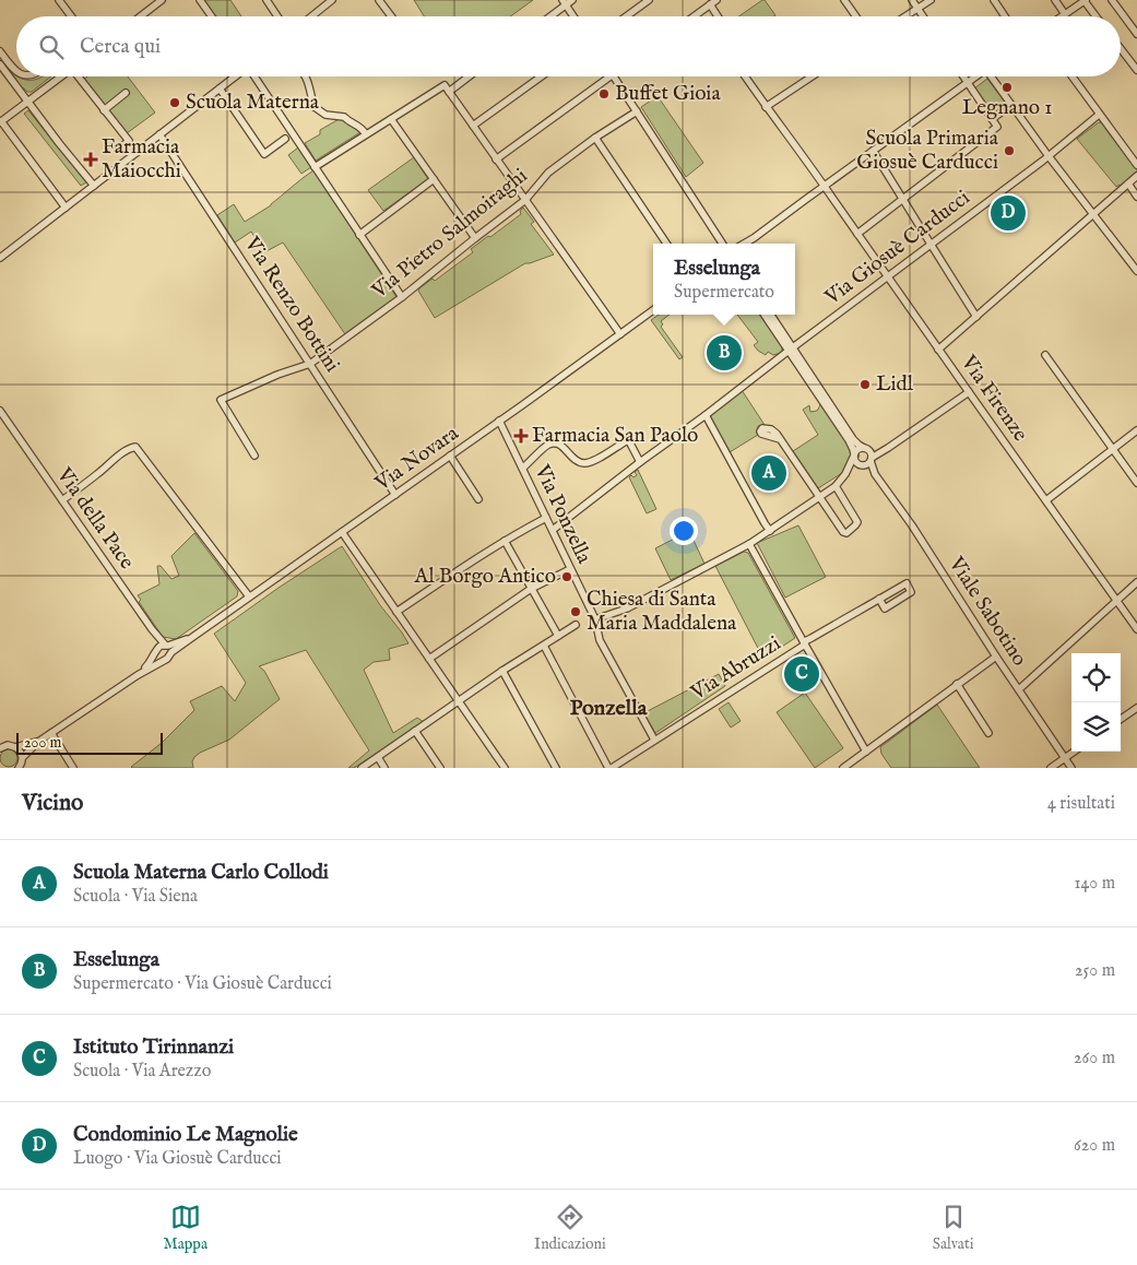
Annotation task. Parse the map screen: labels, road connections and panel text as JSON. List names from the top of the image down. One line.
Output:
{"streets":{"street":["Via Pietro Salmoiraghi","Via Giosuè Carducci","Via Renzo Bottini","Via Firenze","Via Novara","Via Ponzella","Via della Pace","Viale Sabotino","Via Abruzzi"]},"crossings":[["Via Pietro Salmoiraghi","Via Renzo Bottini"],["Via Giosuè Carducci","Via Firenze"],["Via Giosuè Carducci","Via Ponzella"],["Via Renzo Bottini","Via Novara"],["Via Novara","Via Ponzella"],["Via Novara","Via della Pace"],["Via Ponzella","Via Abruzzi"]],"districts":["Ponzella"],"places":{"other":["Legnano 1","Buffet Gioia","Scuola Materna","Scuola Primaria Giosuè Carducci","Lidl","Al Borgo Antico","Chiesa di Santa Maria Maddalena"],"health":["Farmacia Maiocchi","Farmacia San Paolo"]},"scale_bar":"200 m","page":{"search":"Cerca qui","pins":["D","B","A","C"],"popup":["Esselunga","Supermercato"],"scale":"200 m","heading":["Vicino","4 risultati"],"list":[{"mark":"A","name":"Scuola Materna Carlo Collodi","note":"Scuola · Via Siena","value":"140 m"},{"mark":"B","name":"Esselunga","note":"Supermercato · Via Giosuè Carducci","value":"250 m"},{"mark":"C","name":"Istituto Tirinnanzi","note":"Scuola · Via Arezzo","value":"260 m"},{"mark":"D","name":"Condominio Le Magnolie","note":"Luogo · Via Giosuè Carducci","value":"620 m"}],"nav":["Mappa","Indicazioni","Salvati"]}}
